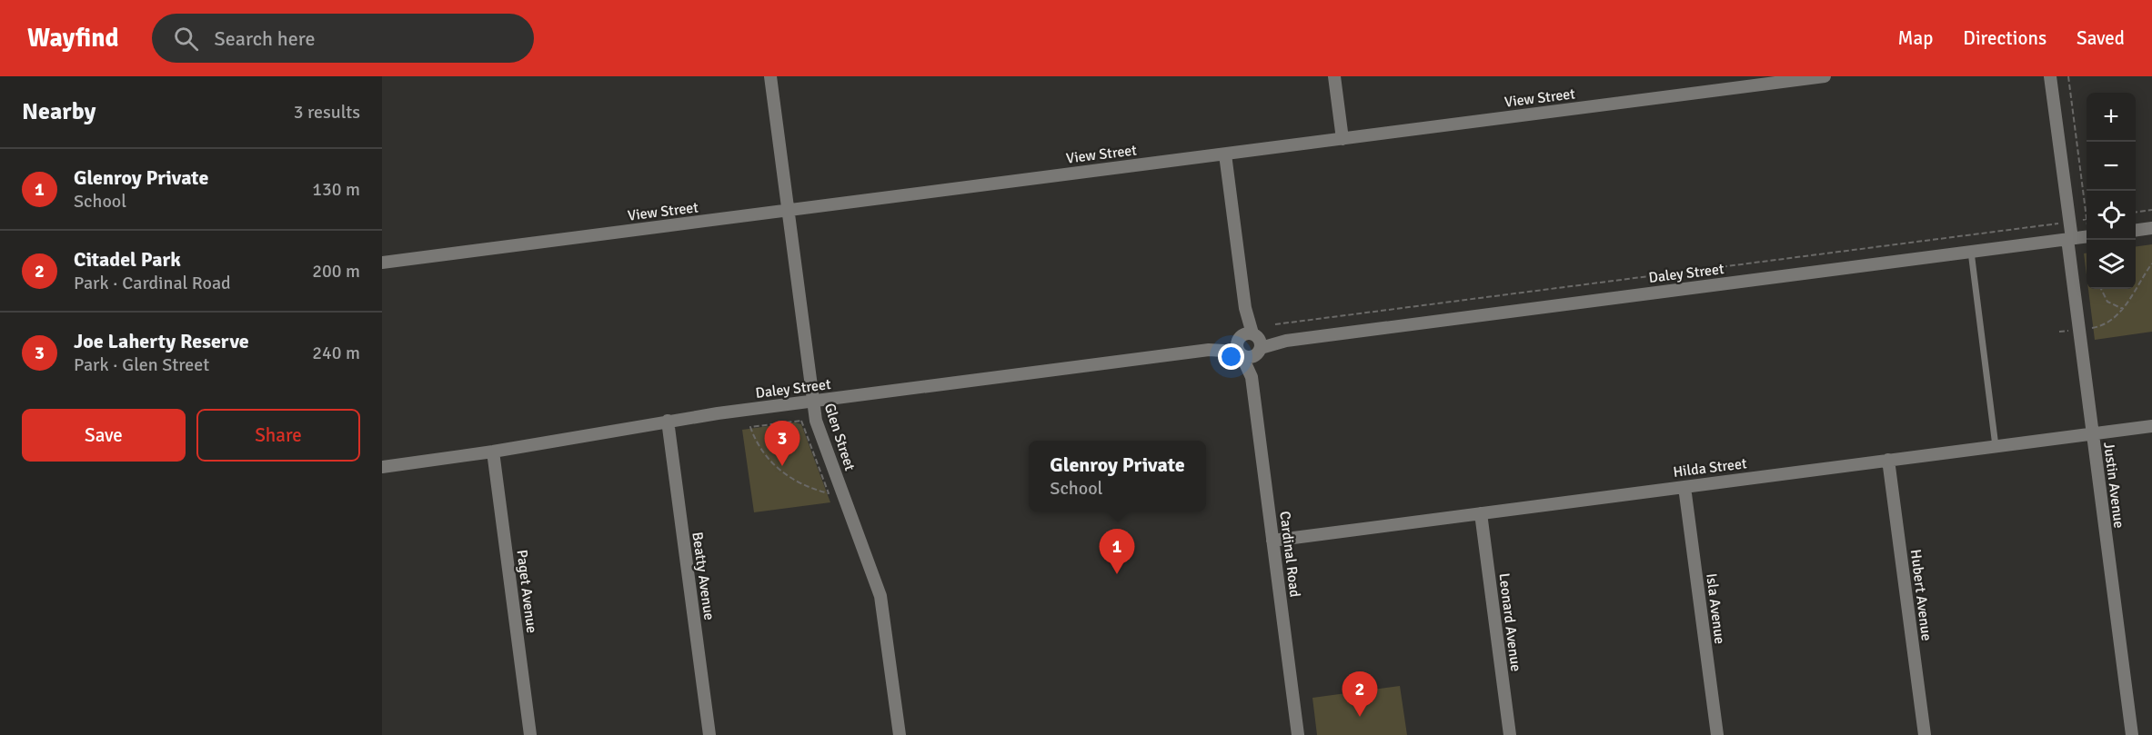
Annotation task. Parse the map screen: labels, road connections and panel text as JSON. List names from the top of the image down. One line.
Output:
{"streets":{"street":["View Street","Daley Street","Glen Street","Hilda Street","Justin Avenue","Cardinal Road","Beatty Avenue","Paget Avenue","Hubert Avenue","Isla Avenue","Leonard Avenue"]},"crossings":[["View Street","Glen Street"],["View Street","Cardinal Road"],["Daley Street","Glen Street"],["Daley Street","Justin Avenue"],["Daley Street","Cardinal Road"],["Daley Street","Beatty Avenue"],["Daley Street","Paget Avenue"],["Hilda Street","Justin Avenue"],["Hilda Street","Cardinal Road"],["Hilda Street","Hubert Avenue"],["Hilda Street","Isla Avenue"],["Hilda Street","Leonard Avenue"]],"page":{"header":"Wayfind","search":"Search here","nav":["Map","Directions","Saved"],"heading":["Nearby","3 results"],"map_buttons":["+","−"],"list":[{"mark":"1","name":"Glenroy Private","note":"School","value":"130 m"},{"mark":"2","name":"Citadel Park","note":"Park · Cardinal Road","value":"200 m"},{"mark":"3","name":"Joe Laherty Reserve","note":"Park · Glen Street","value":"240 m"}],"buttons":["Save","Share"],"pins":["3","1","2"],"popup":["Glenroy Private","School"]}}
